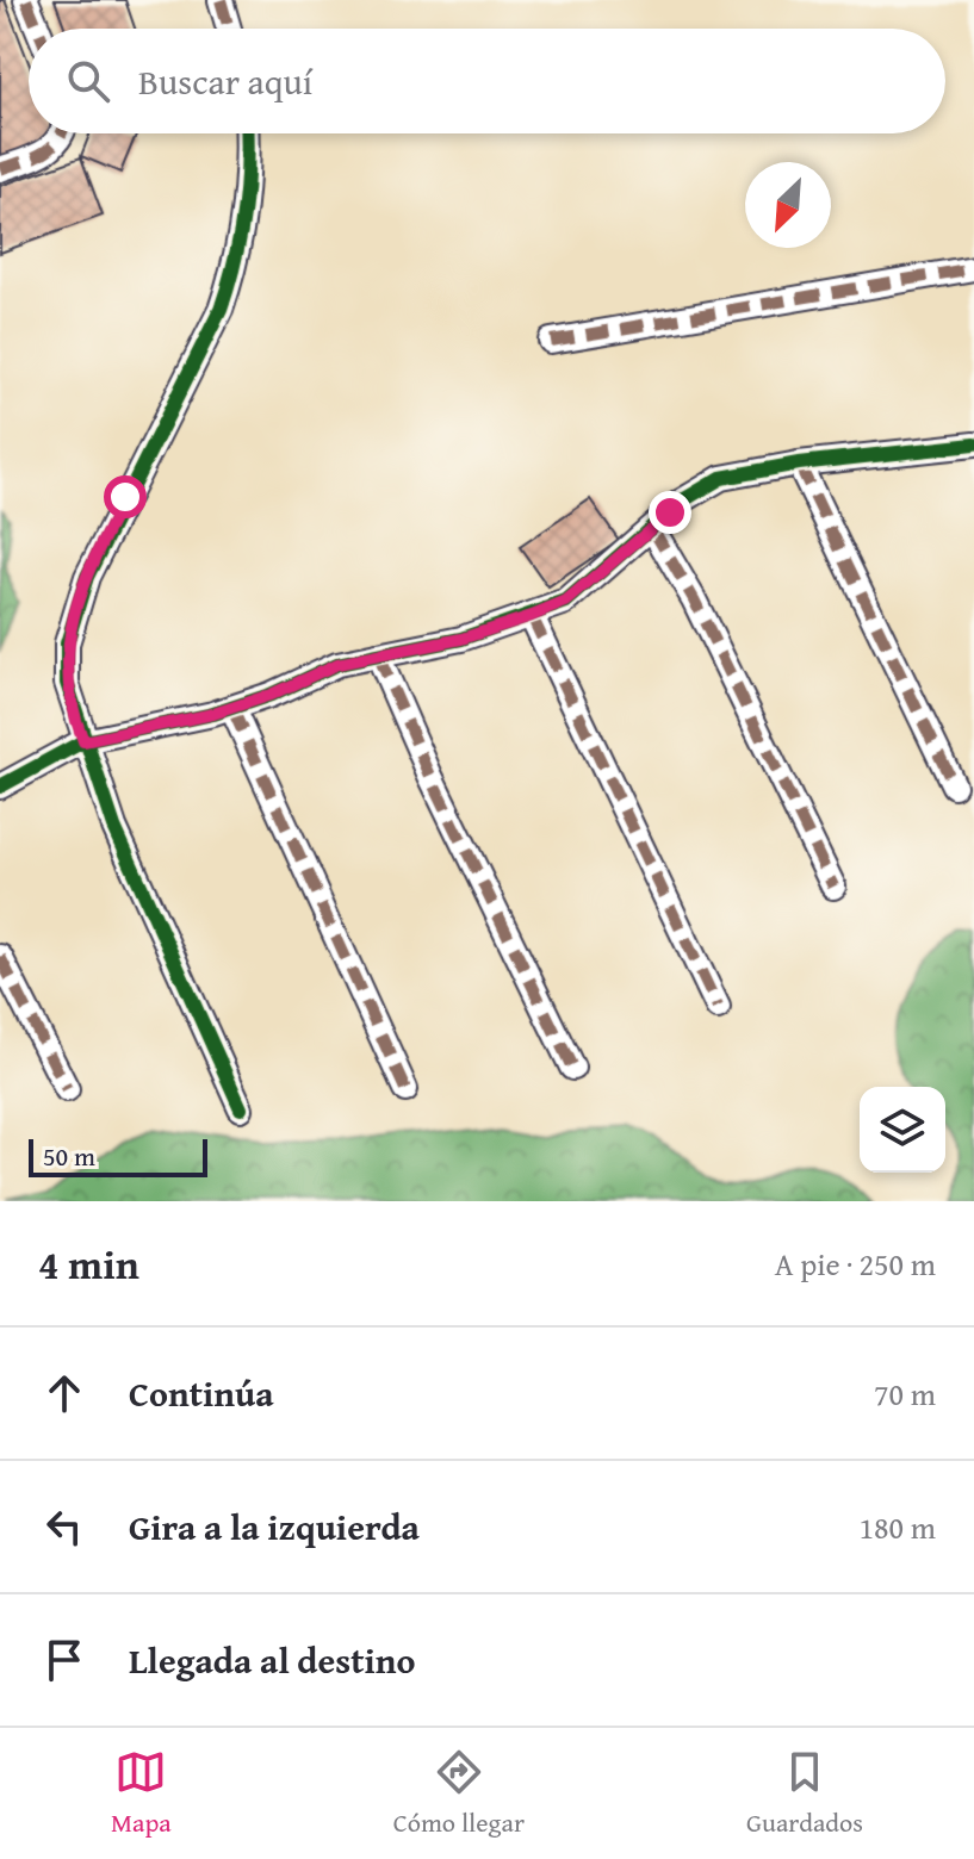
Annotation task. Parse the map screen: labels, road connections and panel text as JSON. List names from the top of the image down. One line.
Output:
{"scale_bar":"50 m","north":"bottom left","page":{"search":"Buscar aquí","scale":"50 m","heading":["4 min","A pie · 250 m"],"list":[["Continúa","70 m"],["Gira a la izquierda","180 m"],"Llegada al destino"],"nav":["Mapa","Cómo llegar","Guardados"]}}
